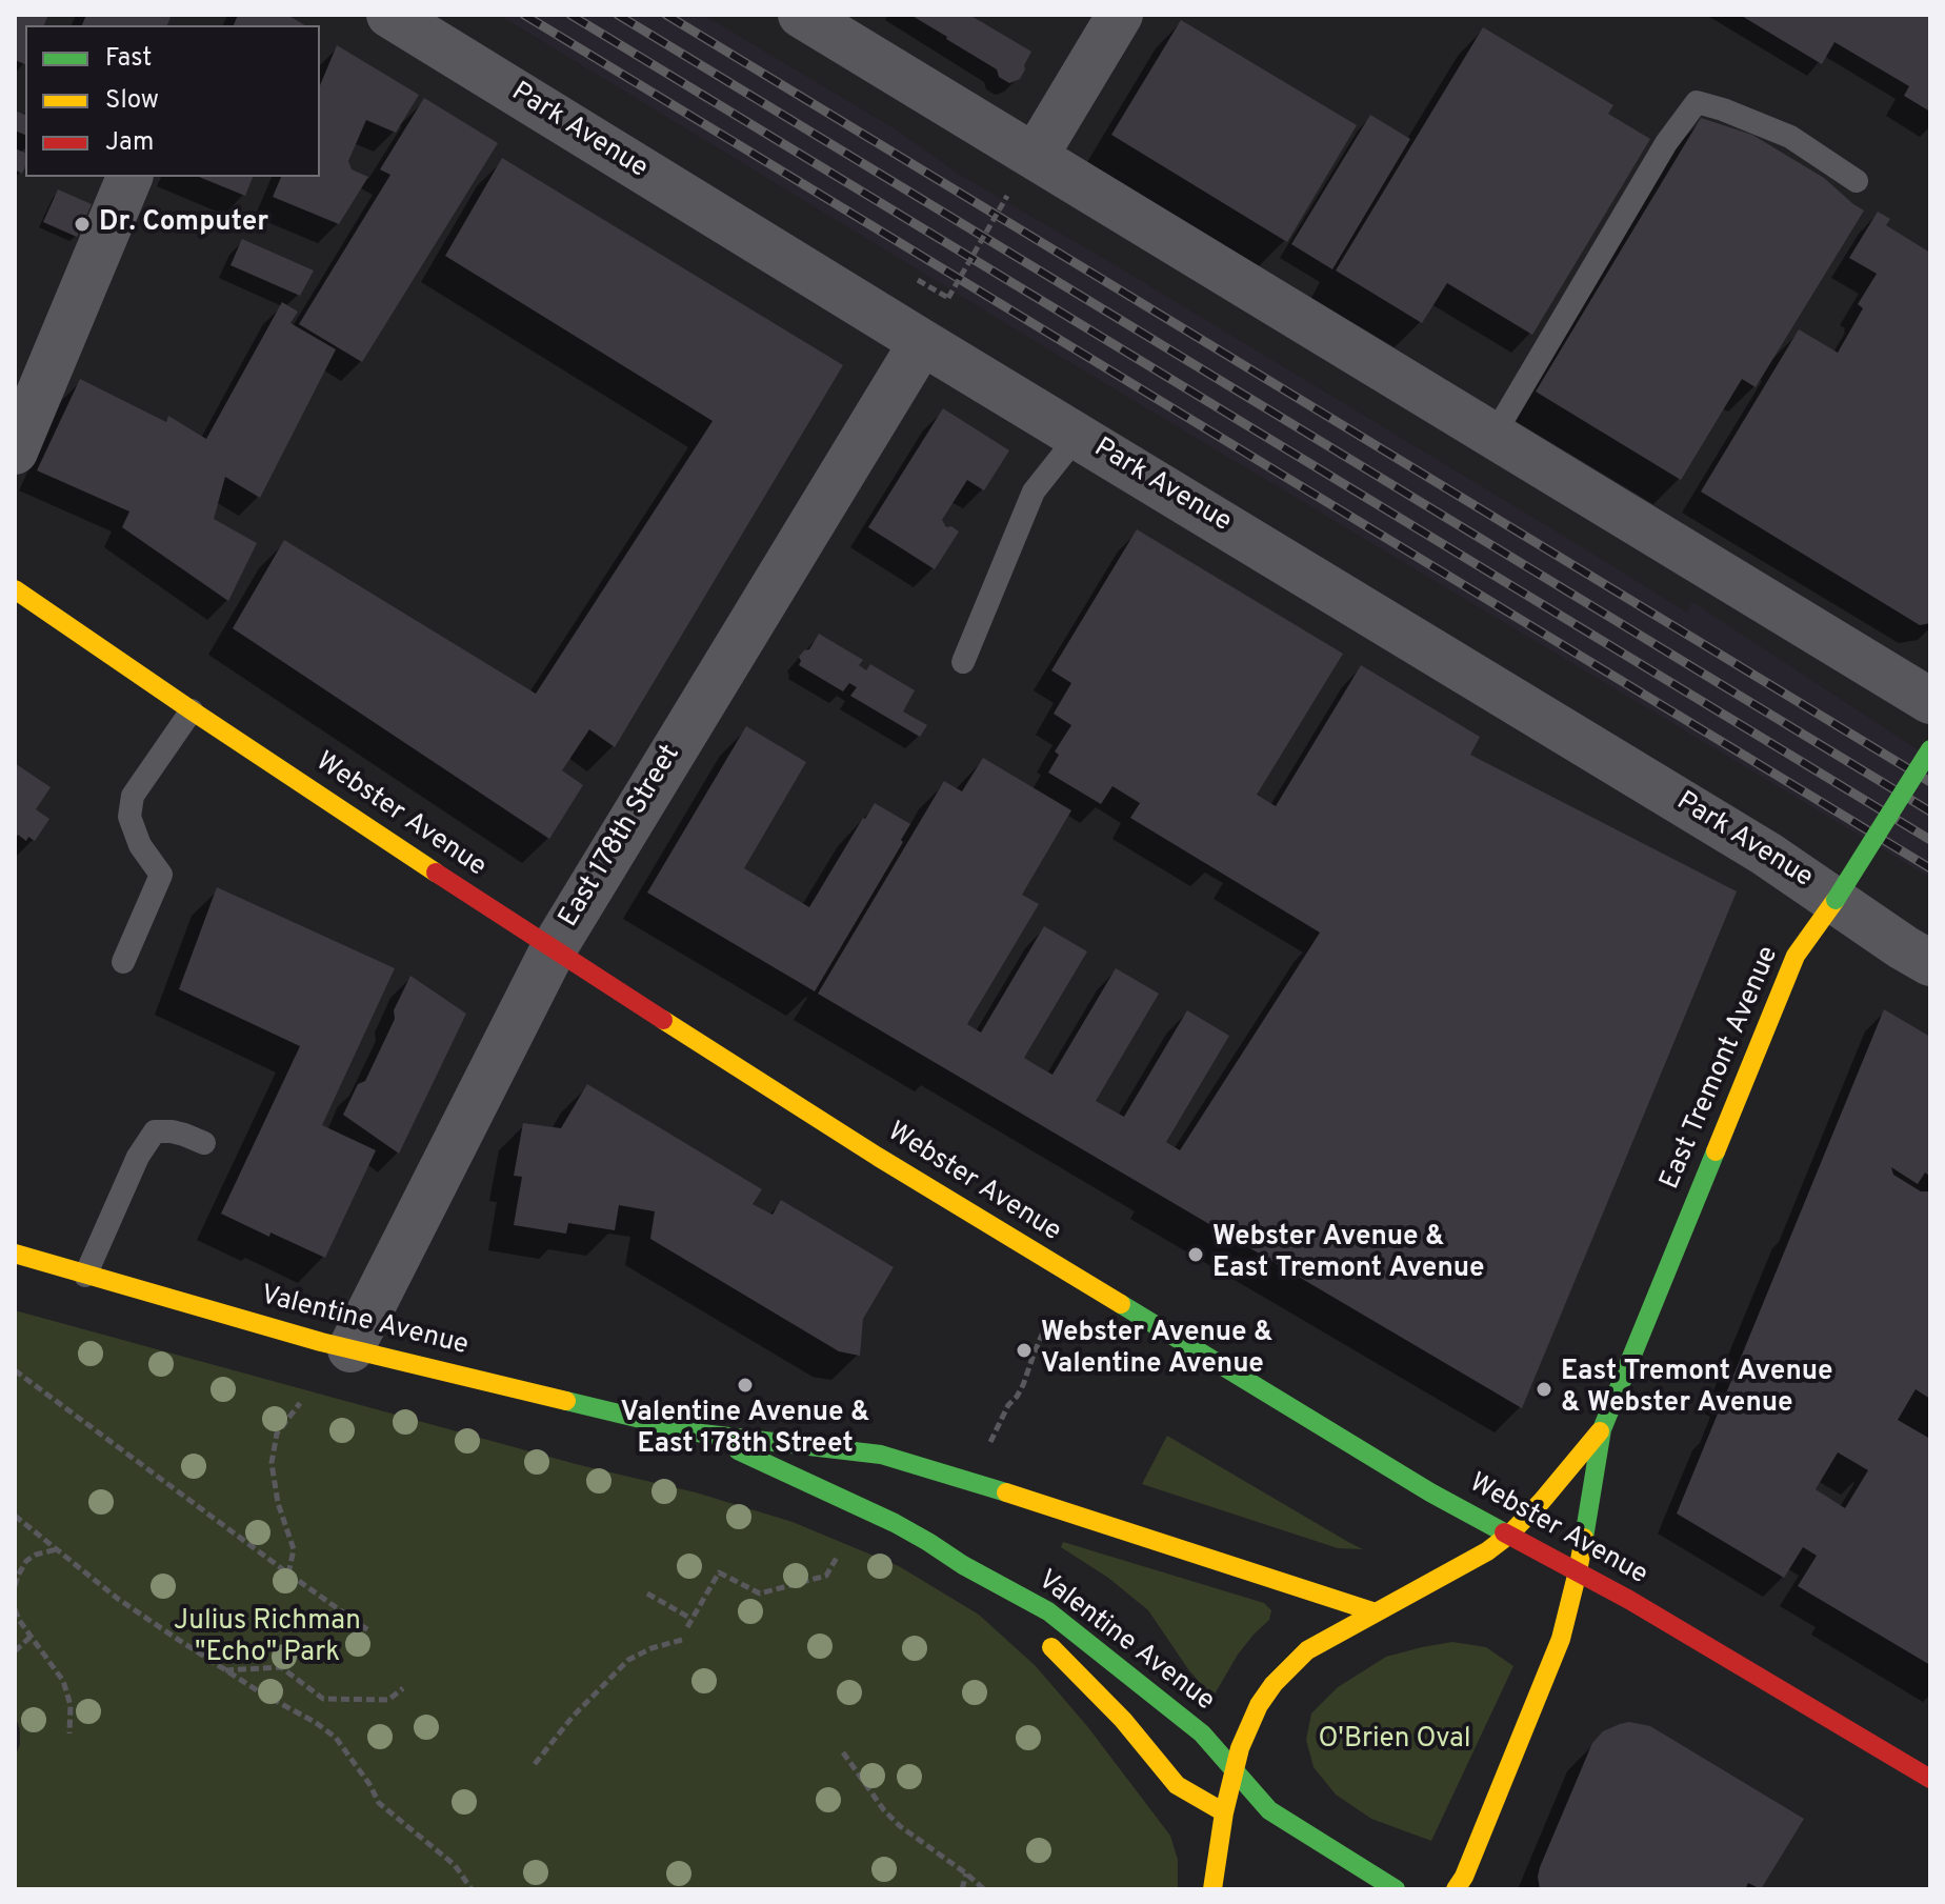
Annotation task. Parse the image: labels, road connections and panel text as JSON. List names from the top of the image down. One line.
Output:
{"streets":{"main road":["Webster Avenue","East Tremont Avenue","Valentine Avenue"],"street":["Park Avenue","East 178th Street"]},"crossings":[["Park Avenue","East 178th Street"],["Park Avenue","East Tremont Avenue"],["Webster Avenue","East 178th Street"],["Webster Avenue","East Tremont Avenue"],["East 178th Street","Valentine Avenue"],["East Tremont Avenue","Valentine Avenue"]],"parks":["Julius Richman \"Echo\" Park","O'Brien Oval"],"places":["Dr. Computer","Webster Avenue & East Tremont Avenue","Webster Avenue & Valentine Avenue","Valentine Avenue & East 178th Street","East Tremont Avenue & Webster Avenue"],"legend":["Fast","Slow","Jam"]}
